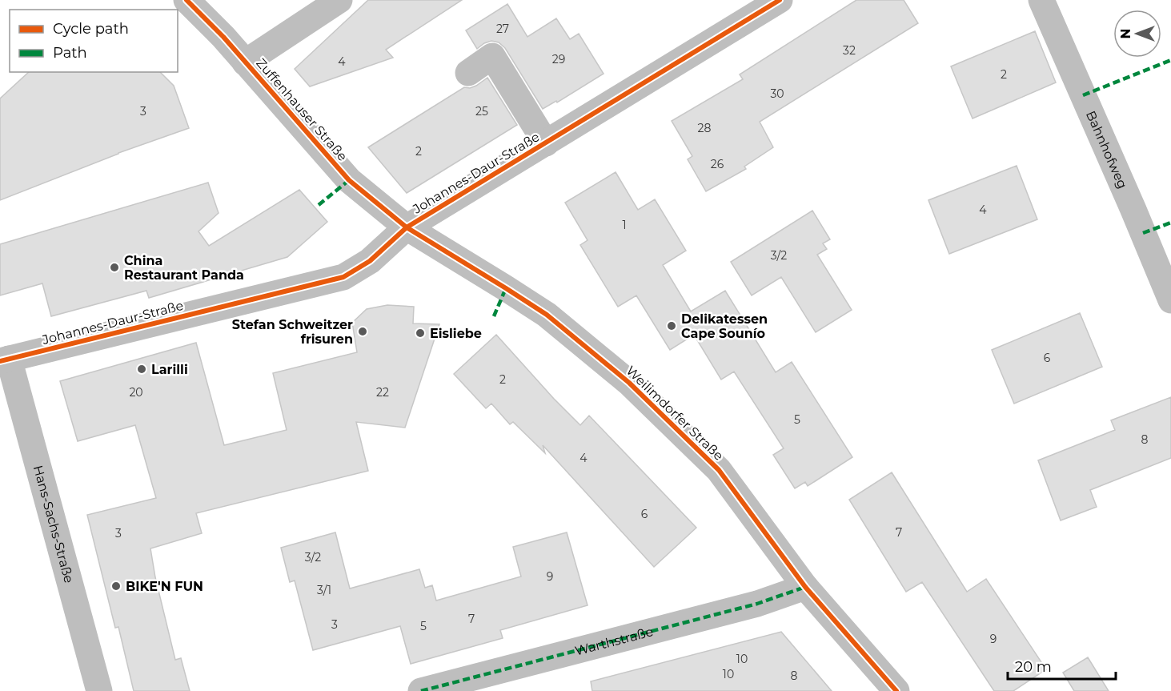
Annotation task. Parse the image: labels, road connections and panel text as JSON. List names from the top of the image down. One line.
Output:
{"streets":{"street":["Zuffenhauser Straße","Bahnhofweg","Johannes-Daur-Straße","Weilimdorfer Straße","Hans-Sachs-Straße","Warthstraße"]},"crossings":[["Zuffenhauser Straße","Johannes-Daur-Straße"],["Zuffenhauser Straße","Weilimdorfer Straße"],["Johannes-Daur-Straße","Weilimdorfer Straße"],["Johannes-Daur-Straße","Hans-Sachs-Straße"],["Weilimdorfer Straße","Warthstraße"]],"places":["China Restaurant Panda","Delikatessen Cape Sounío","Stefan Schweitzer frisuren","Eisliebe","Larilli","BIKE'N FUN"],"house_numbers":["27","32","29","4","2","30","3","25","28","2","26","4","1","3/2","6","2","20","22","5","8","4","6","7","3","3/2","9","3/1","7","3","5","9","10","10","8"],"legend":["Cycle path","Path"],"scale_bar":"20 m","north":"left"}
